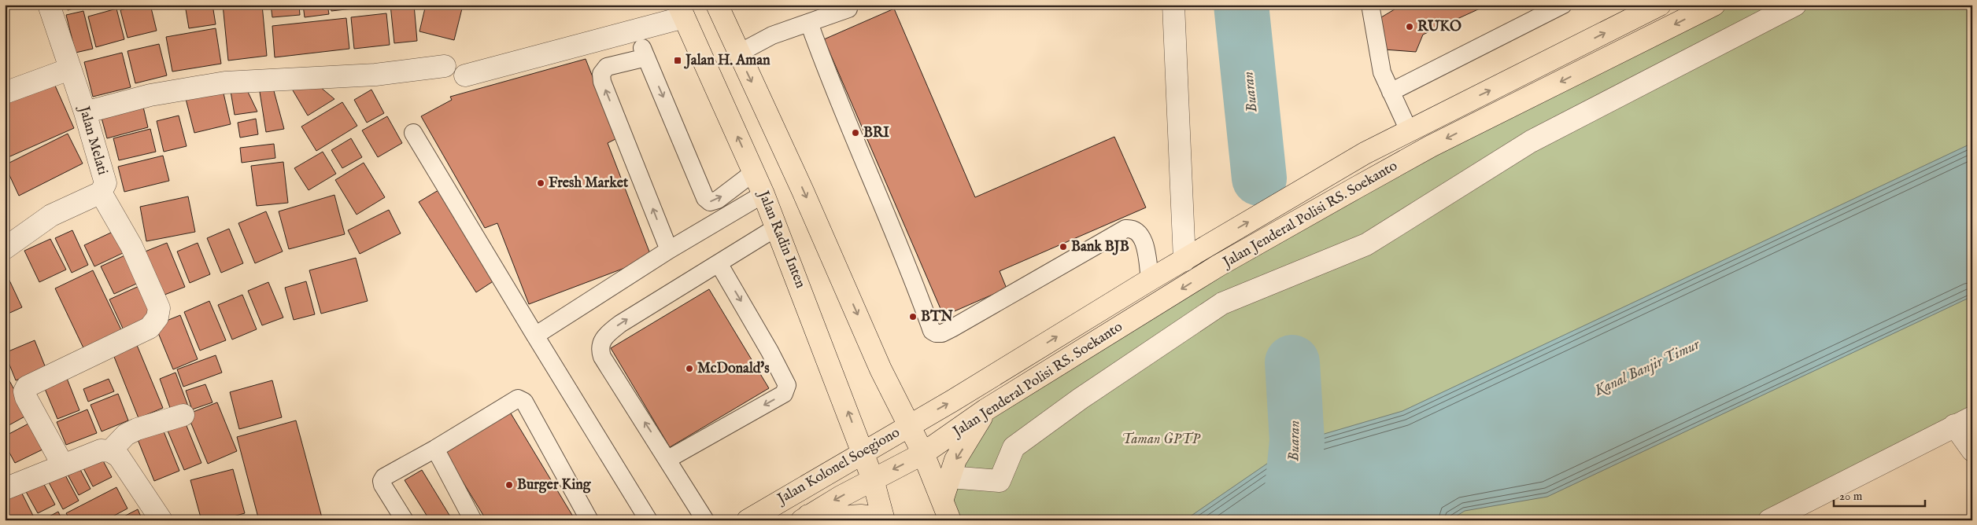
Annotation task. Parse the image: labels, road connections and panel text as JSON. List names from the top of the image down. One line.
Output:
{"streets":{"main road":["Jalan Jenderal Polisi RS. Soekanto","Jalan Radin Inten","Jalan Kolonel Soegiono"],"street":["Jalan Melati"]},"crossings":[["Jalan Jenderal Polisi RS. Soekanto","Jalan Kolonel Soegiono"],["Jalan Radin Inten","Jalan Kolonel Soegiono"]],"water":["Buaran","Kanal Banjir Timur"],"parks":["Taman GPTP"],"places":{"other":["RUKO","BRI","Fresh Market","Bank BJB","BTN","McDonald's","Burger King"],"transit":["Jalan H. Aman"]},"scale_bar":"20 m"}
